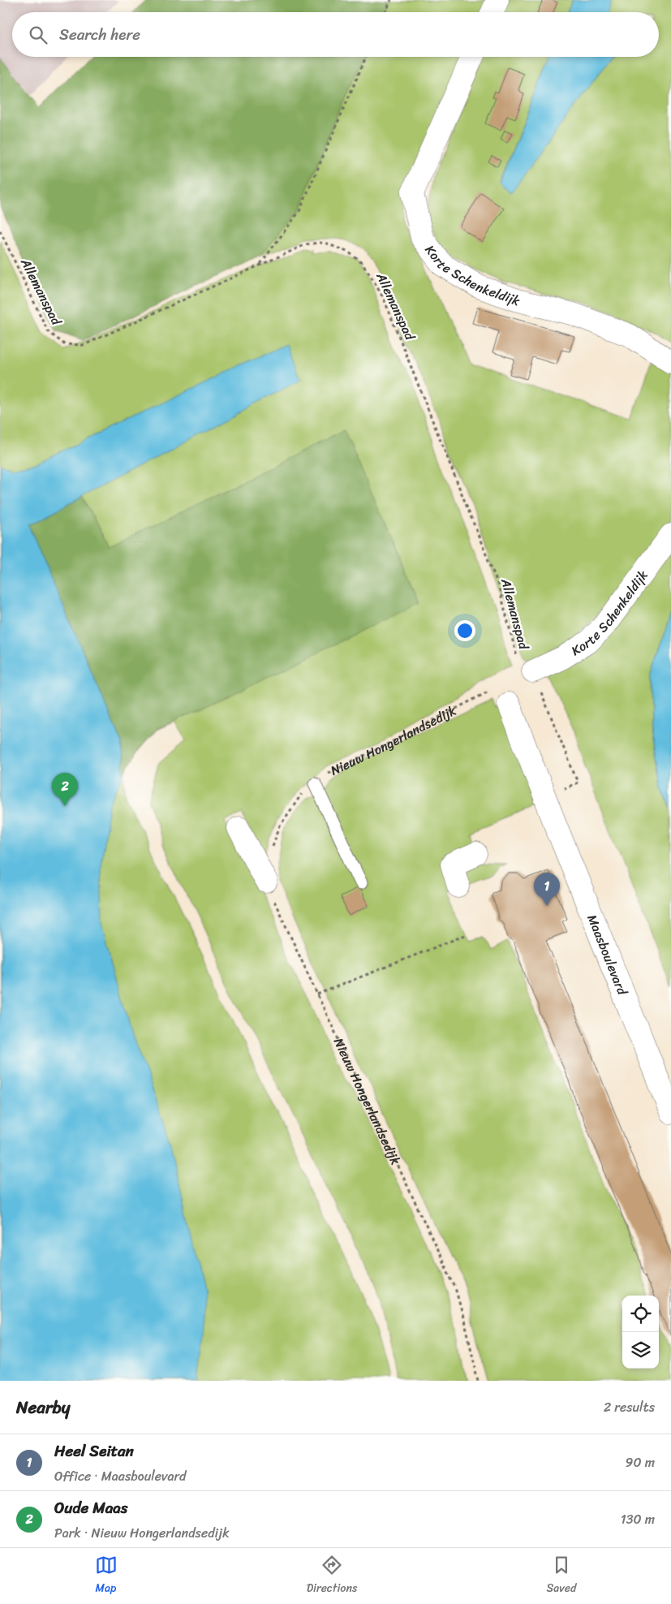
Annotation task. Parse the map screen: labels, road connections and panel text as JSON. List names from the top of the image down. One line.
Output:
{"streets":{"street":["Korte Schenkeldijk","Maasboulevard"],"path":["Allemanspad","Nieuw Hongerlandsedijk"]},"crossings":[["Korte Schenkeldijk","Allemanspad"],["Nieuw Hongerlandsedijk","Maasboulevard"]],"page":{"search":"Search here","pins":["2","1"],"heading":["Nearby","2 results"],"list":[{"mark":"1","name":"Heel Seitan","note":"Office · Maasboulevard","value":"90 m"},{"mark":"2","name":"Oude Maas","note":"Park · Nieuw Hongerlandsedijk","value":"130 m"}],"nav":["Map","Directions","Saved"]}}
